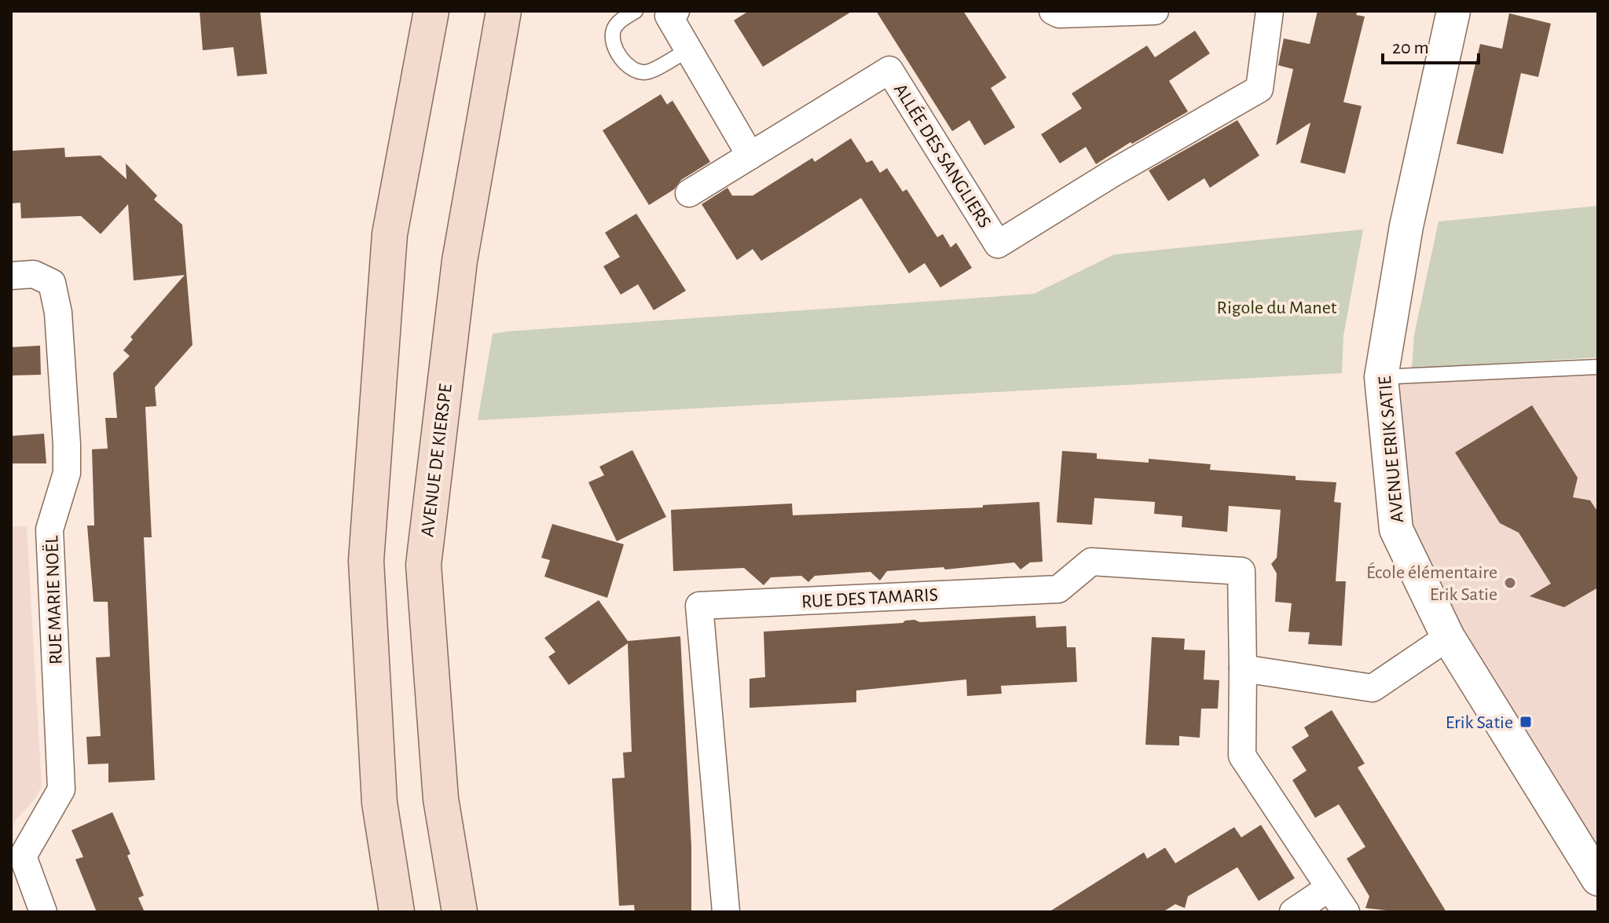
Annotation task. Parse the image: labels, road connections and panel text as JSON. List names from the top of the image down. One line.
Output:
{"streets":{"main road":["AVENUE DE KIERSPE"],"street":["ALLÉE DES SANGLIERS","AVENUE ERIK SATIE","RUE DES TAMARIS","RUE MARIE NOËL"]},"parks":["Rigole du Manet"],"places":{"other":["École élémentaire Erik Satie"],"transit":["Erik Satie"]},"scale_bar":"20 m"}
